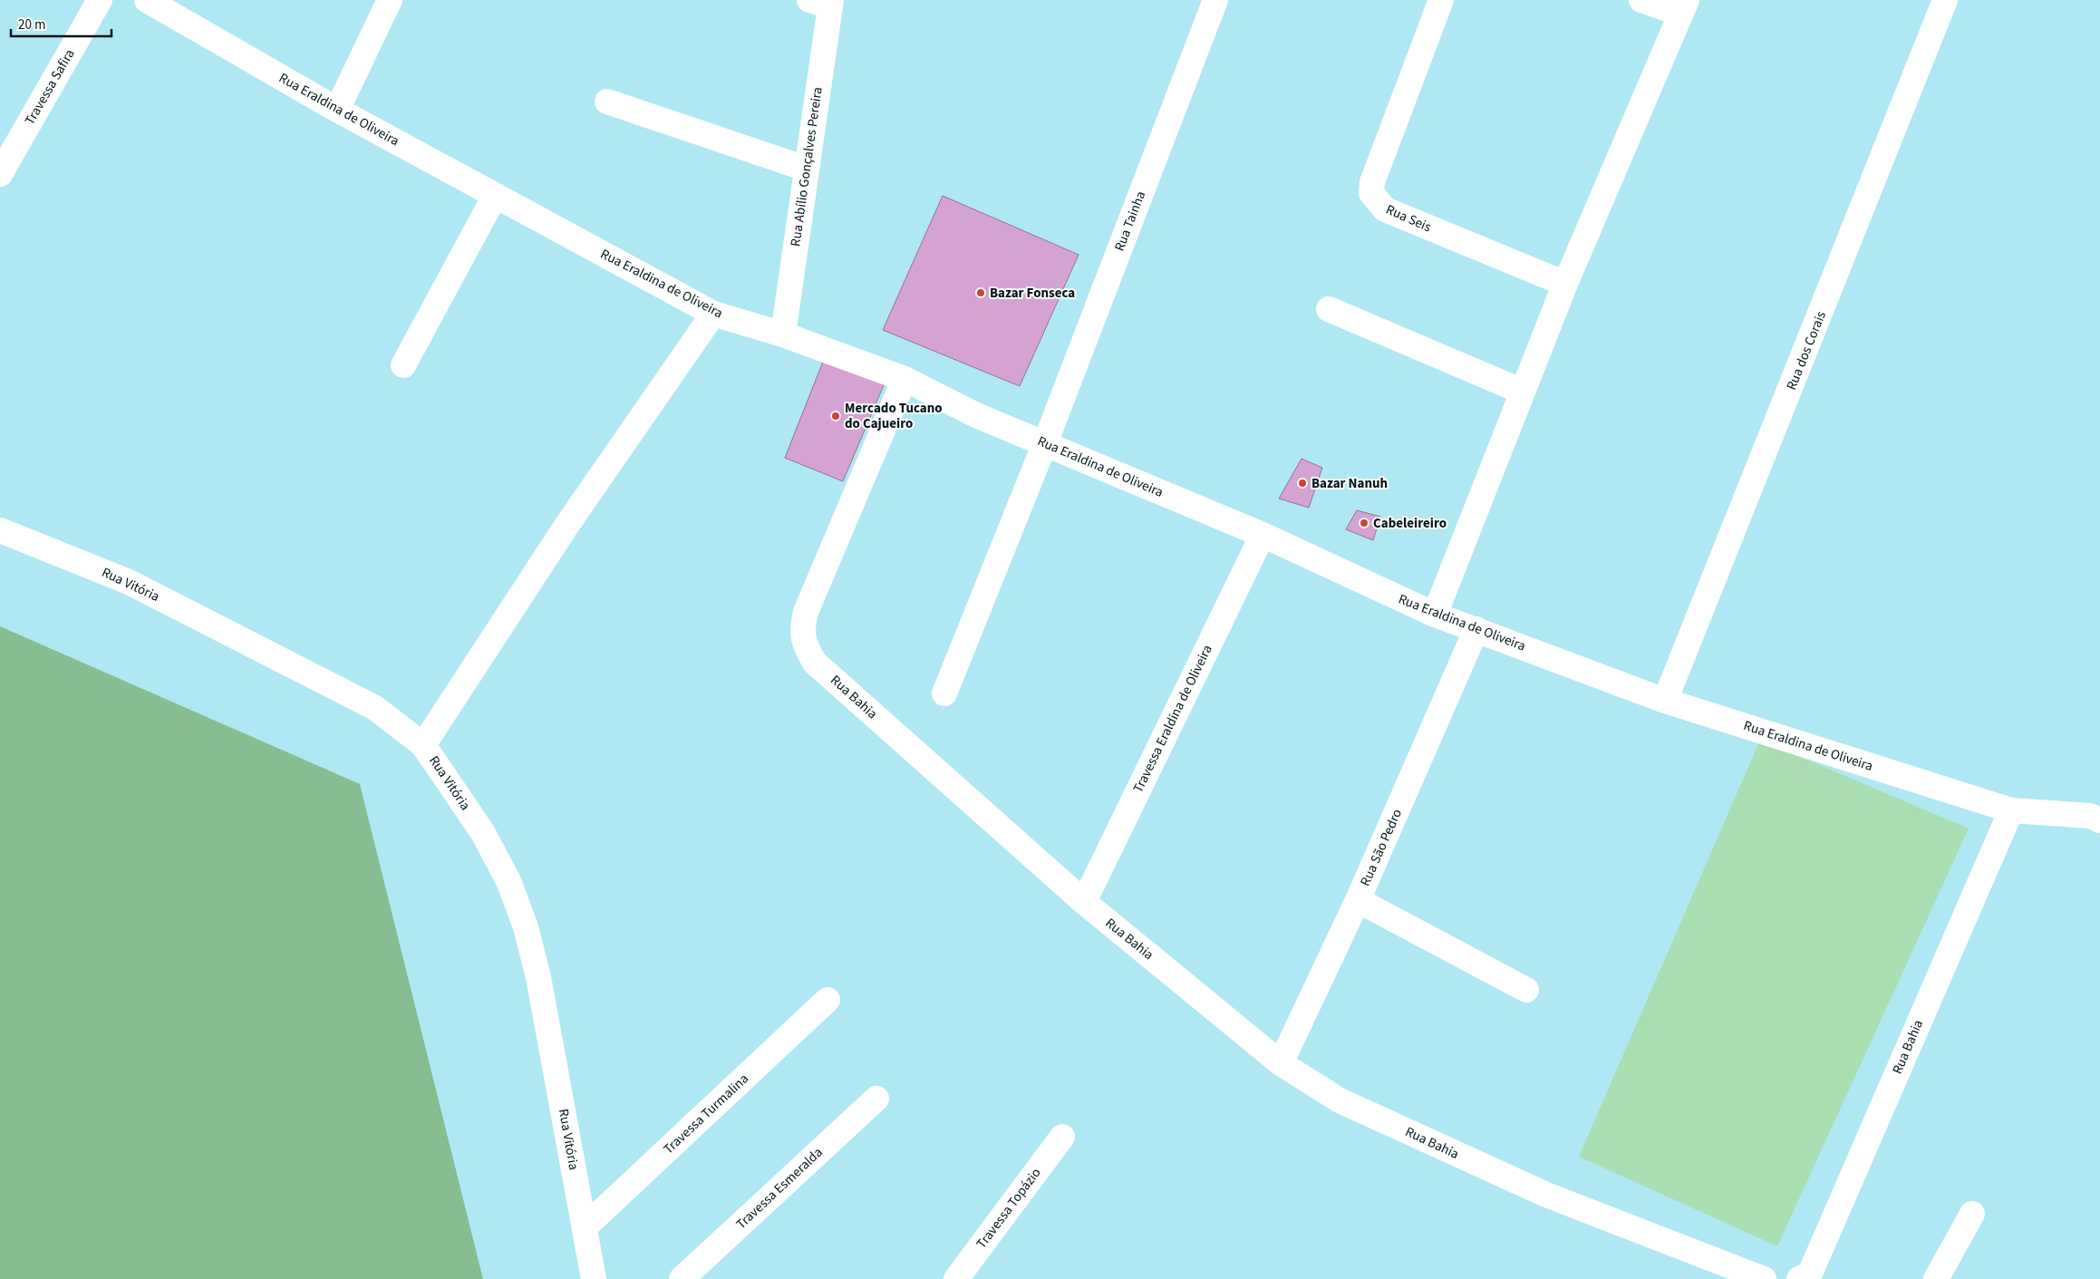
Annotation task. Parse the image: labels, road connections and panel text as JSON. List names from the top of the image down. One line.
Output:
{"streets":{"street":["Travessa Safira","Rua Eraldina de Oliveira","Rua Abílio Gonçalves Pereira","Rua Seis","Rua Tainha","Rua dos Corais","Rua Vitória","Rua Bahia","Travessa Eraldina de Oliveira","Rua São Pedro","Travessa Turmalina","Travessa Esmeralda","Travessa Topázio"]},"crossings":[["Rua Eraldina de Oliveira","Rua Abílio Gonçalves Pereira"],["Rua Eraldina de Oliveira","Rua Tainha"],["Rua Eraldina de Oliveira","Rua dos Corais"],["Rua Eraldina de Oliveira","Rua Bahia"],["Rua Eraldina de Oliveira","Travessa Eraldina de Oliveira"],["Rua Eraldina de Oliveira","Rua São Pedro"],["Rua Vitória","Travessa Turmalina"],["Rua Bahia","Travessa Eraldina de Oliveira"],["Rua Bahia","Rua São Pedro"]],"places":["Bazar Fonseca","Mercado Tucano do Cajueiro","Bazar Nanuh","Cabeleireiro"],"scale_bar":"20 m"}
